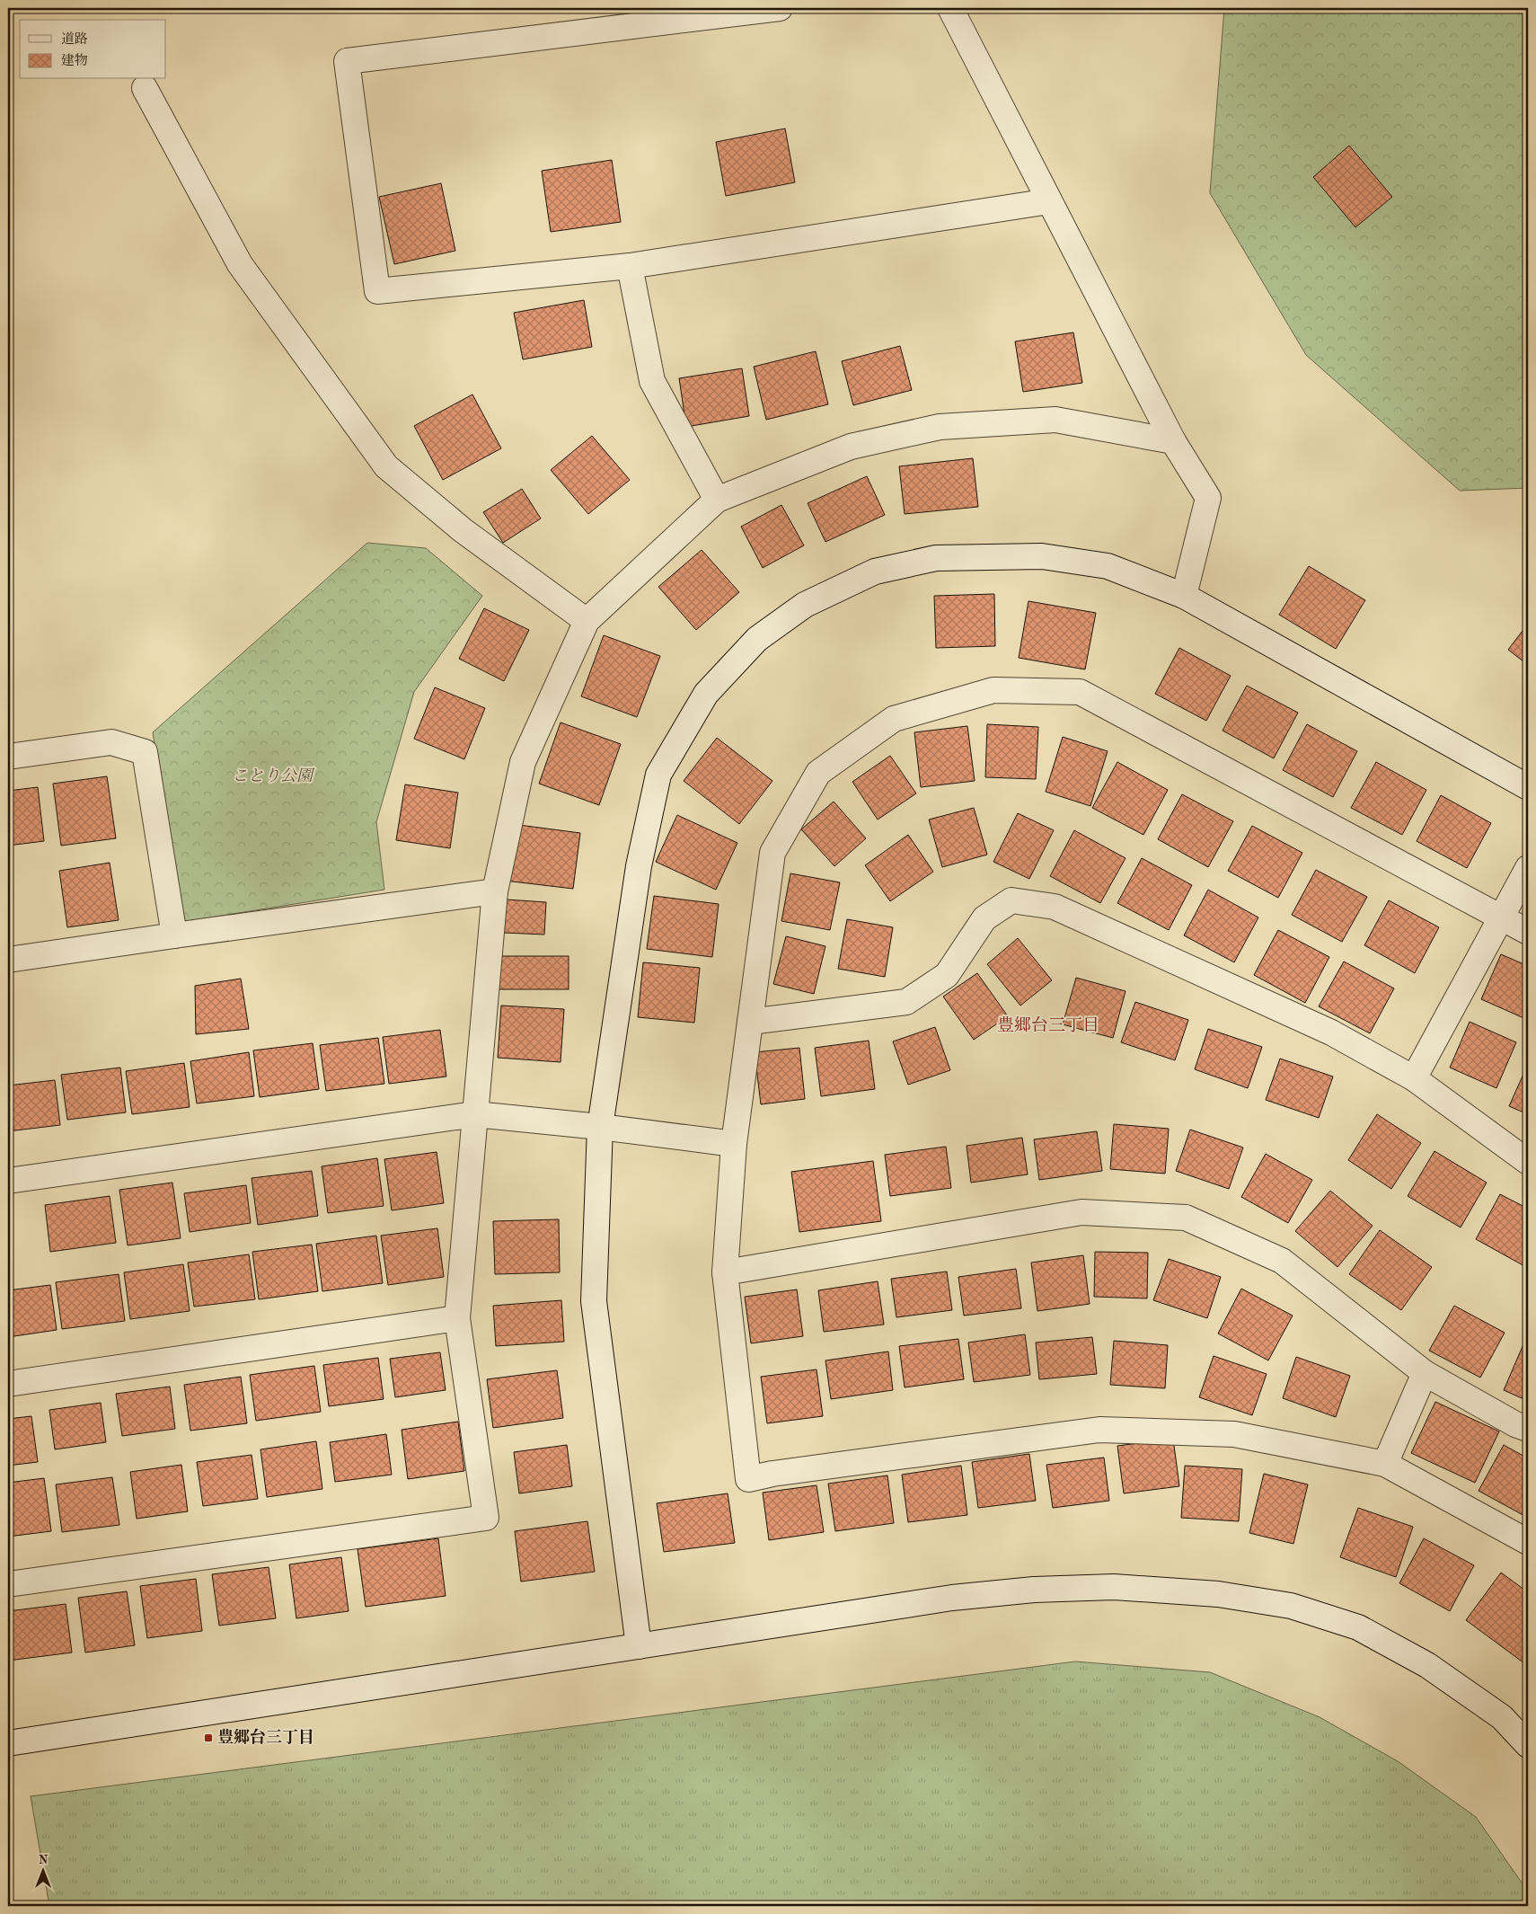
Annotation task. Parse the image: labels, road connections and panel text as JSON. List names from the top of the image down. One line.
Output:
{"districts":["豊郷台三丁目"],"parks":["ことり公園"],"places":{"transit":["豊郷台三丁目"]},"legend":["道路","建物"],"north":"top"}
